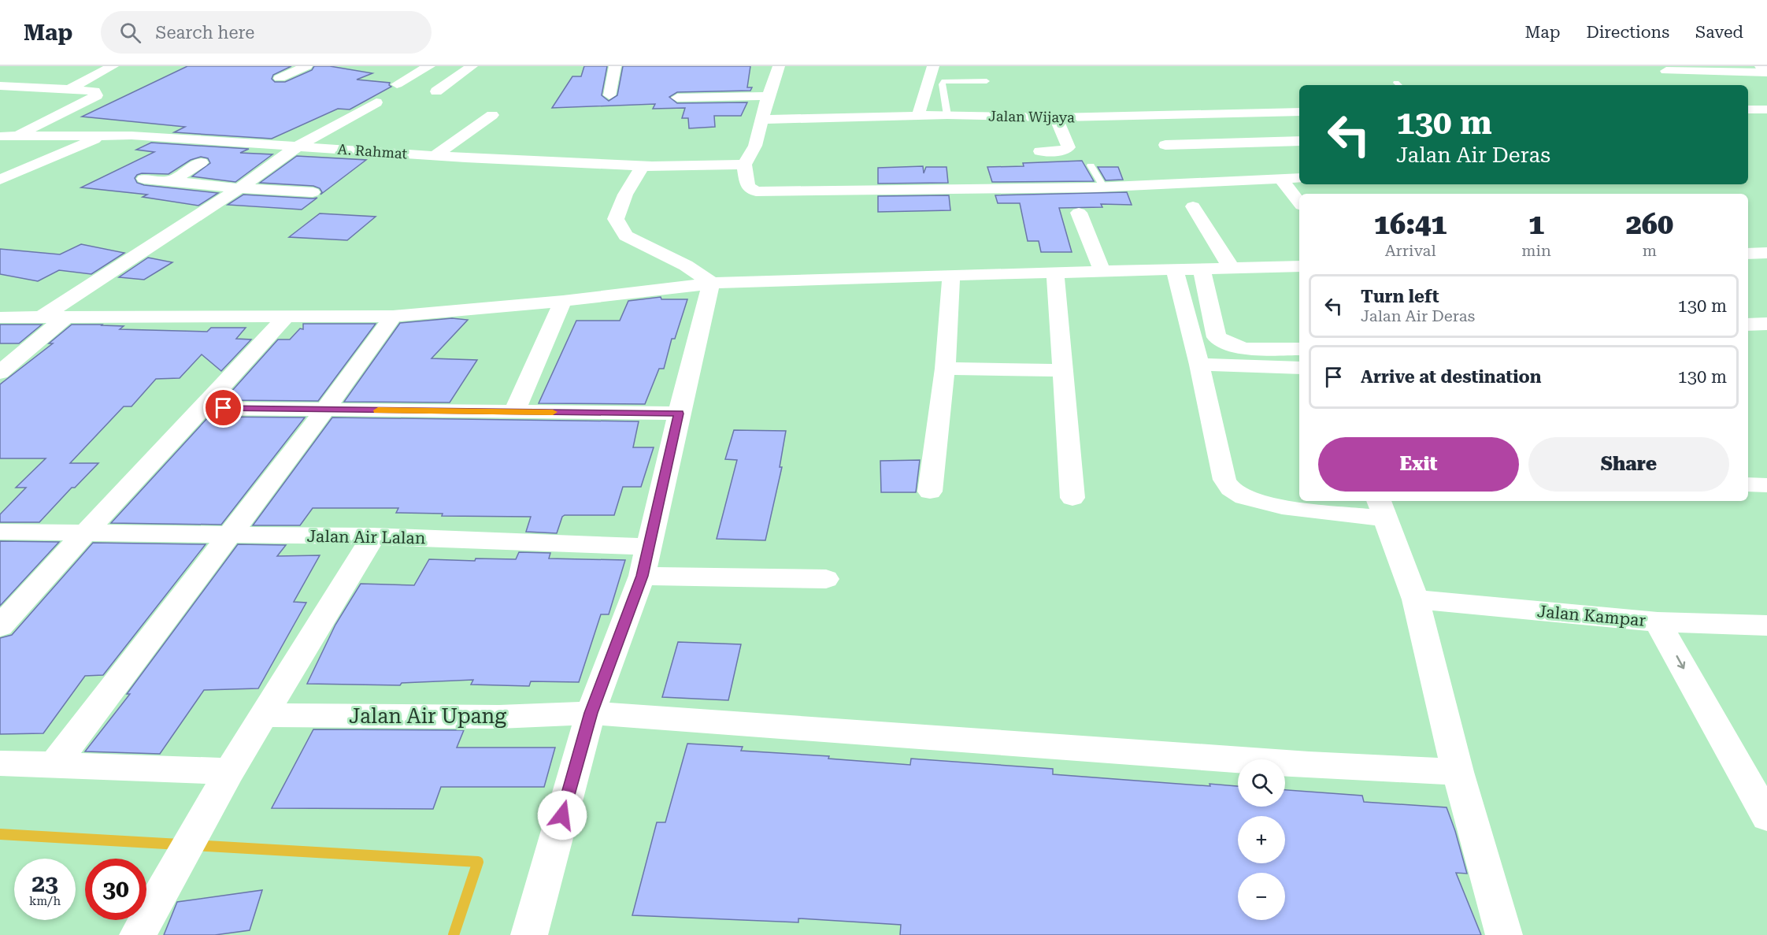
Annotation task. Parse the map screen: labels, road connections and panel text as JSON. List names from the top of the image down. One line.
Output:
{"streets":{"street":["Jalan Wijaya","A. Rahmat","Jalan Air Lalan","Jalan Kampar","Jalan Air Upang"]},"page":{"header":"Map","search":"Search here","nav":["Map","Directions","Saved"],"turn":["130 m","Jalan Air Deras"],"eta":["16:41","Arrival","1","min","260","m"],"list":[{"name":"Turn left","note":"Jalan Air Deras","value":"130 m"},{"name":"Arrive at destination","value":"130 m"}],"buttons":["Exit","Share"],"map_buttons":["+","−"],"speed":"23 km/h","limit":"30"}}
